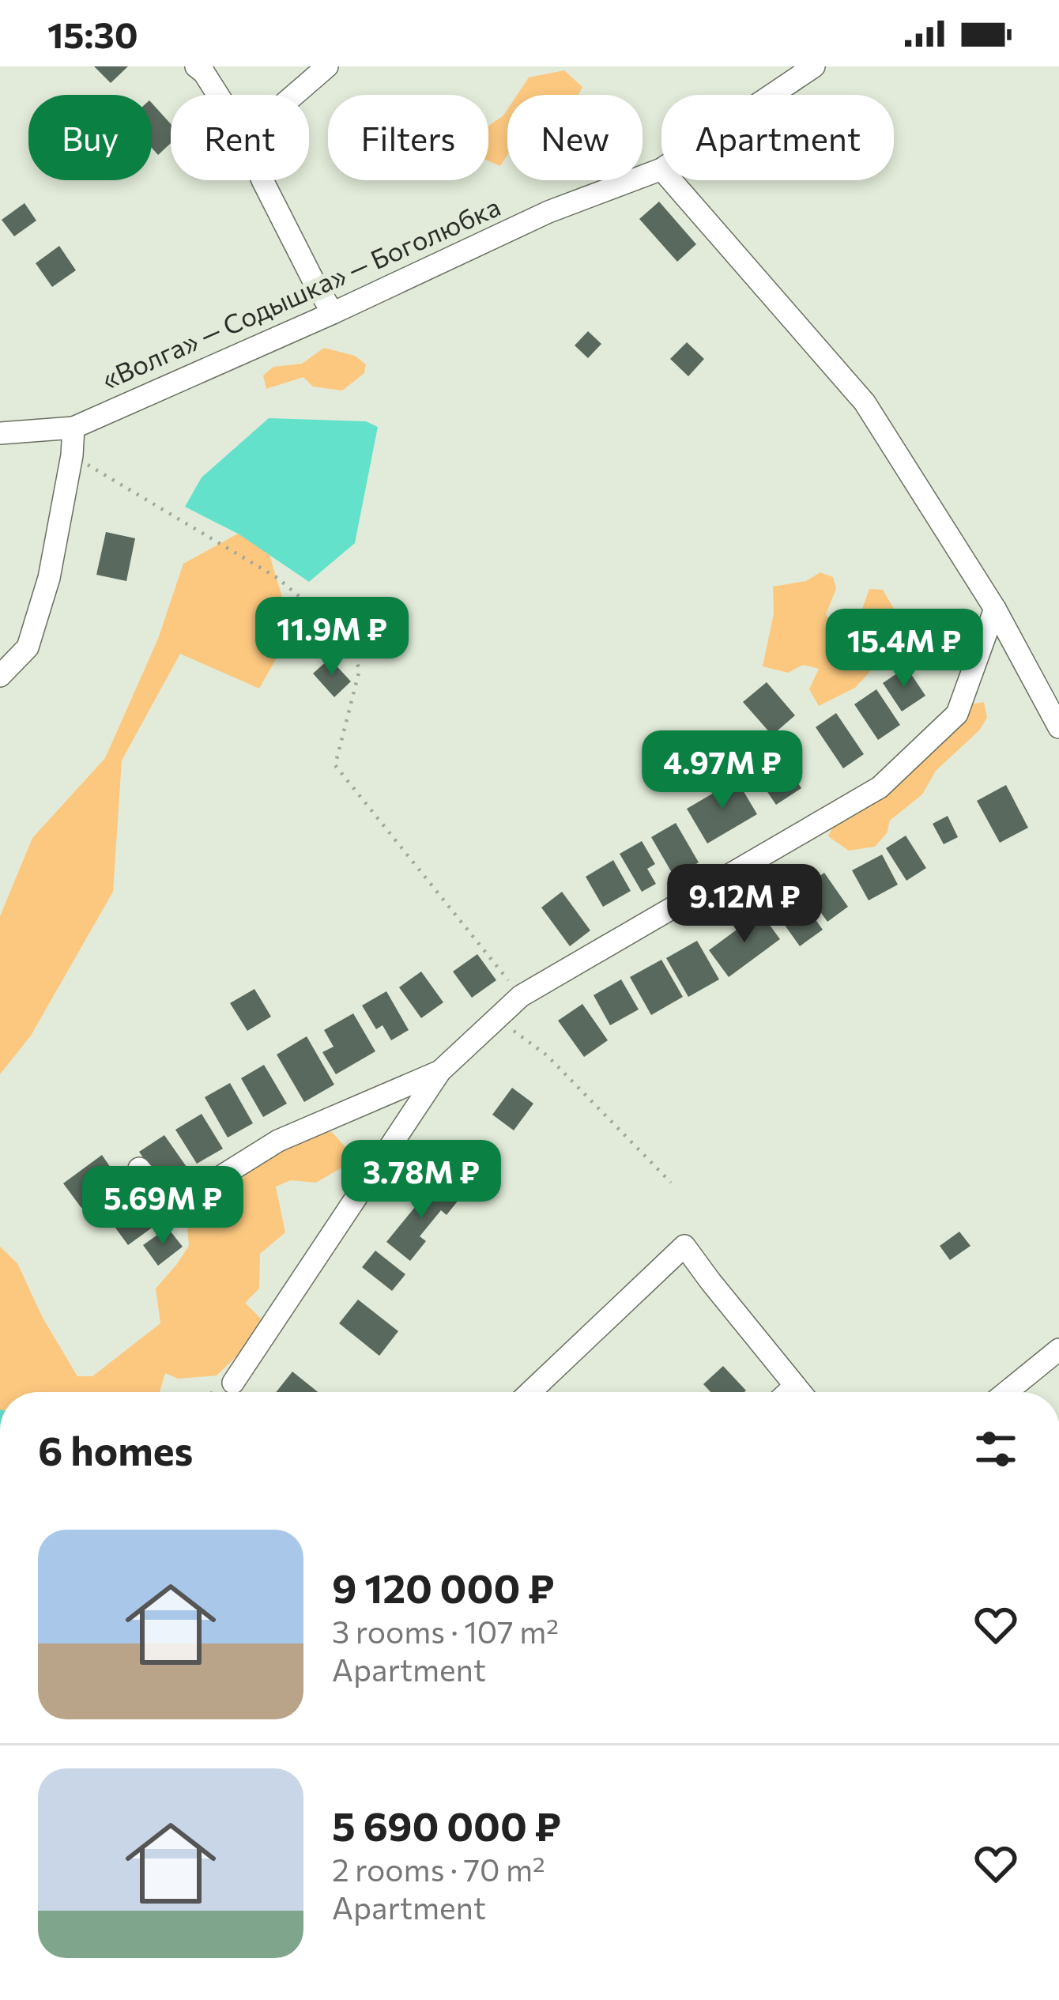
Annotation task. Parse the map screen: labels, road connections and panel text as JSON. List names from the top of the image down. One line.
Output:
{"streets":{"street":["«Волга» — Содышка» — Боголюбка"]},"page":{"status":"15:30","chip":["Buy","Rent","Filters","New","Apartment"],"price":["11.9M ₽","15.4M ₽","4.97M ₽","9.12M ₽","3.78M ₽","5.69M ₽"],"heading":"6 homes","list":[{"name":"9 120 000 ₽","note":"3 rooms · 107 m² · Apartment"},{"name":"5 690 000 ₽","note":"2 rooms · 70 m² · Apartment"}]}}
